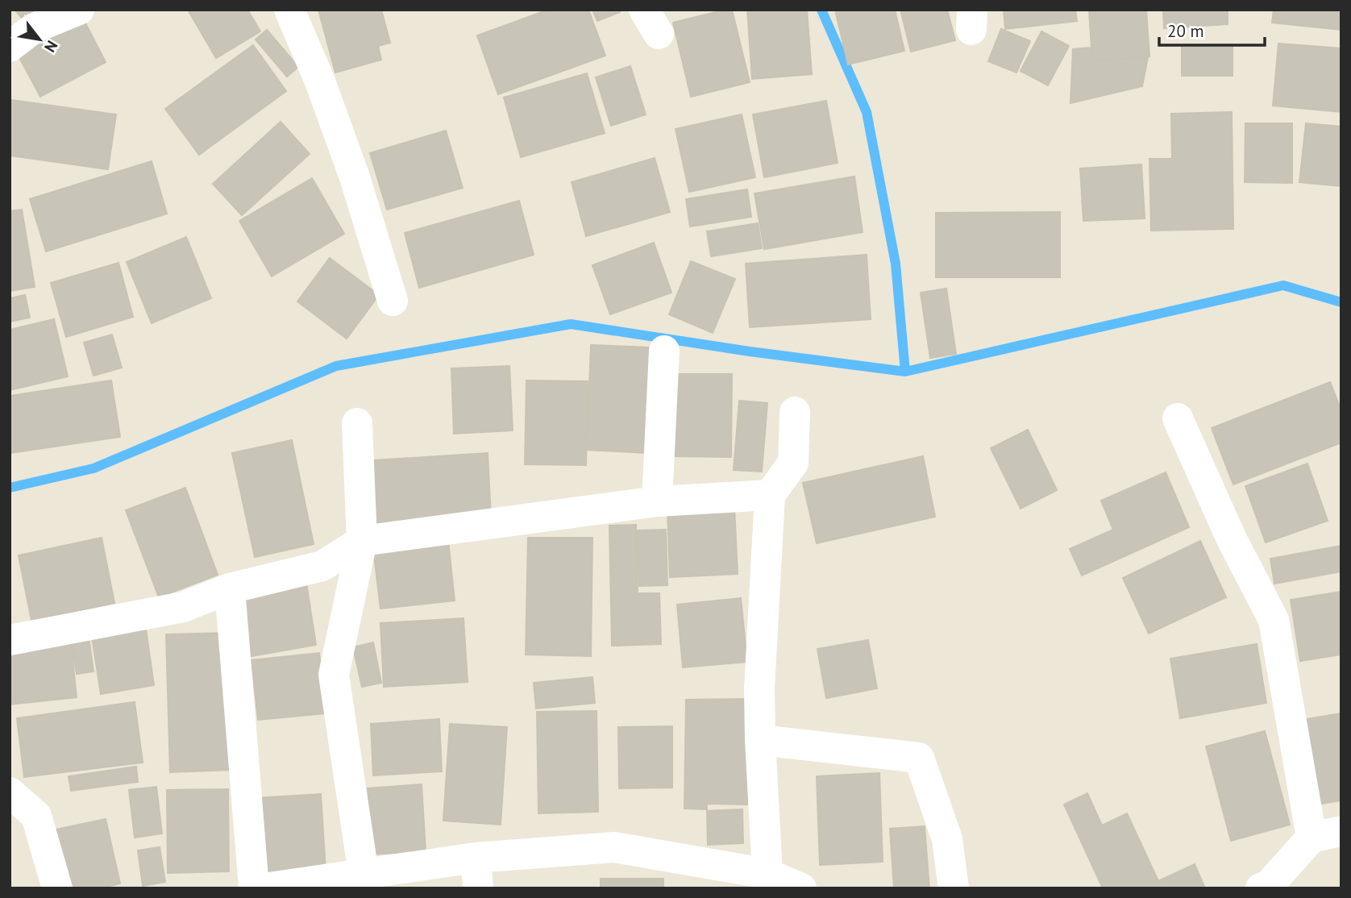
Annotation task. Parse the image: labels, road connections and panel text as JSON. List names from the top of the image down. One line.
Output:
{"scale_bar":"20 m","north":"bottom right"}
